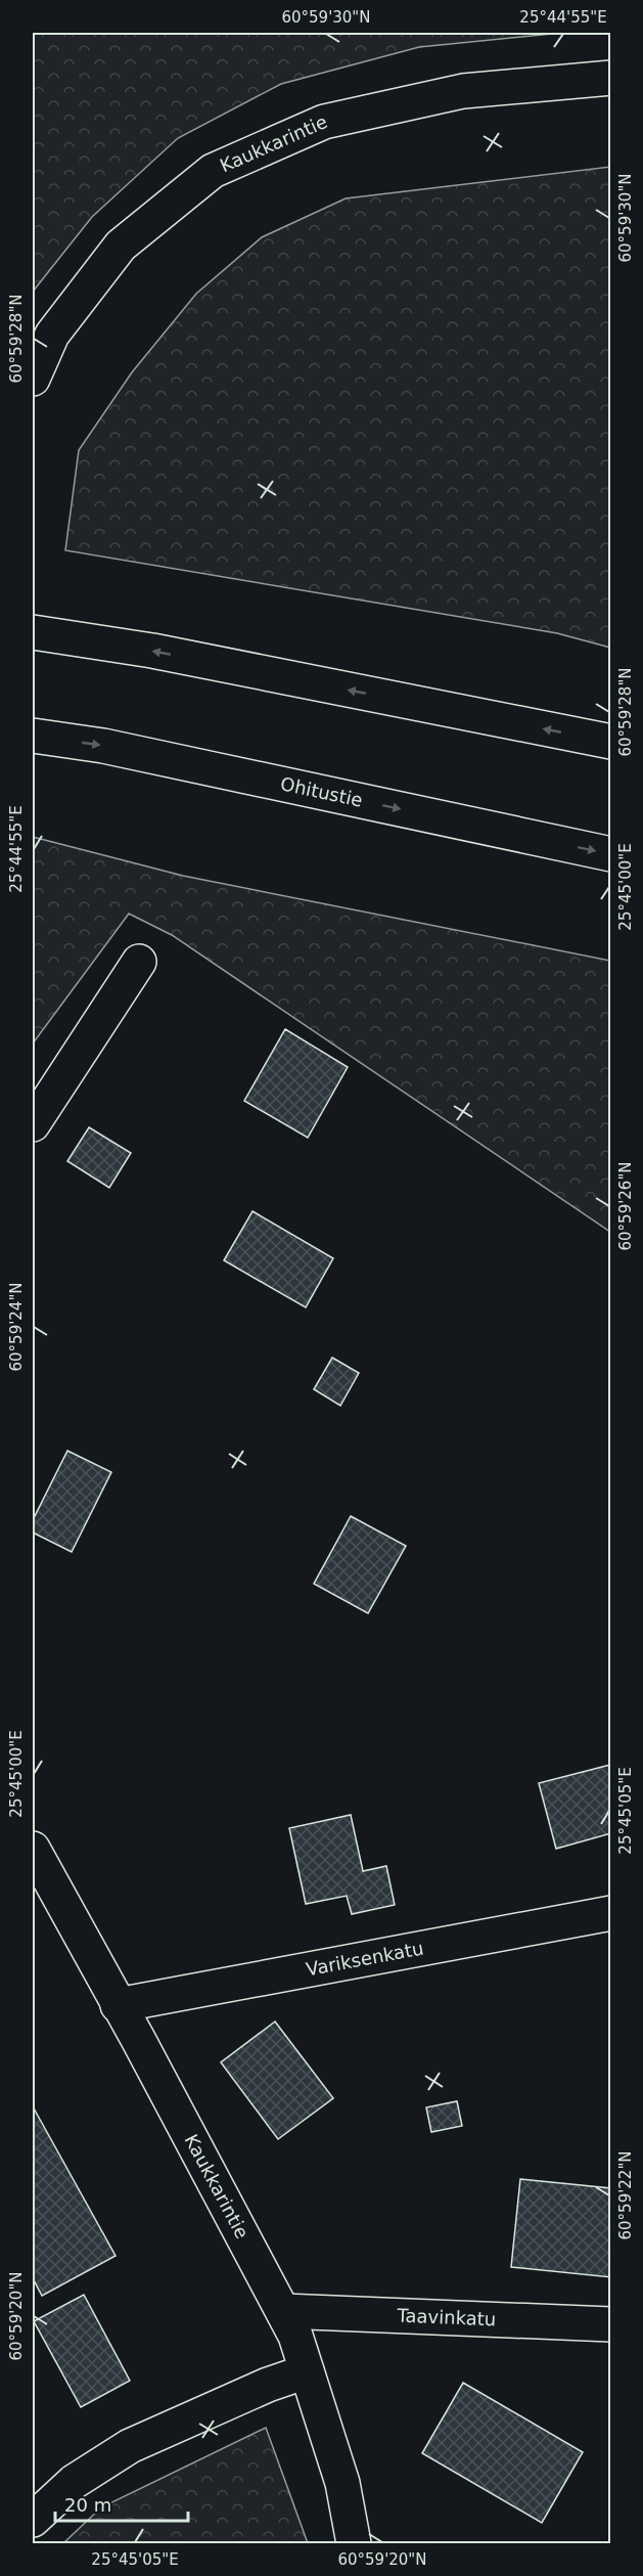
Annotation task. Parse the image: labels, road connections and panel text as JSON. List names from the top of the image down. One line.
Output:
{"streets":{"main road":["Kaukkarintie","Ohitustie","Variksenkatu","Taavinkatu"]},"crossings":[["Kaukkarintie","Variksenkatu"],["Kaukkarintie","Taavinkatu"]],"scale_bar":"20 m","coordinates":["60°59'30\"N","25°44'55\"E","60°59'28\"N","25°45'00\"E","60°59'26\"N","60°59'24\"N","25°45'05\"E","60°59'22\"N","60°59'20\"N"]}
